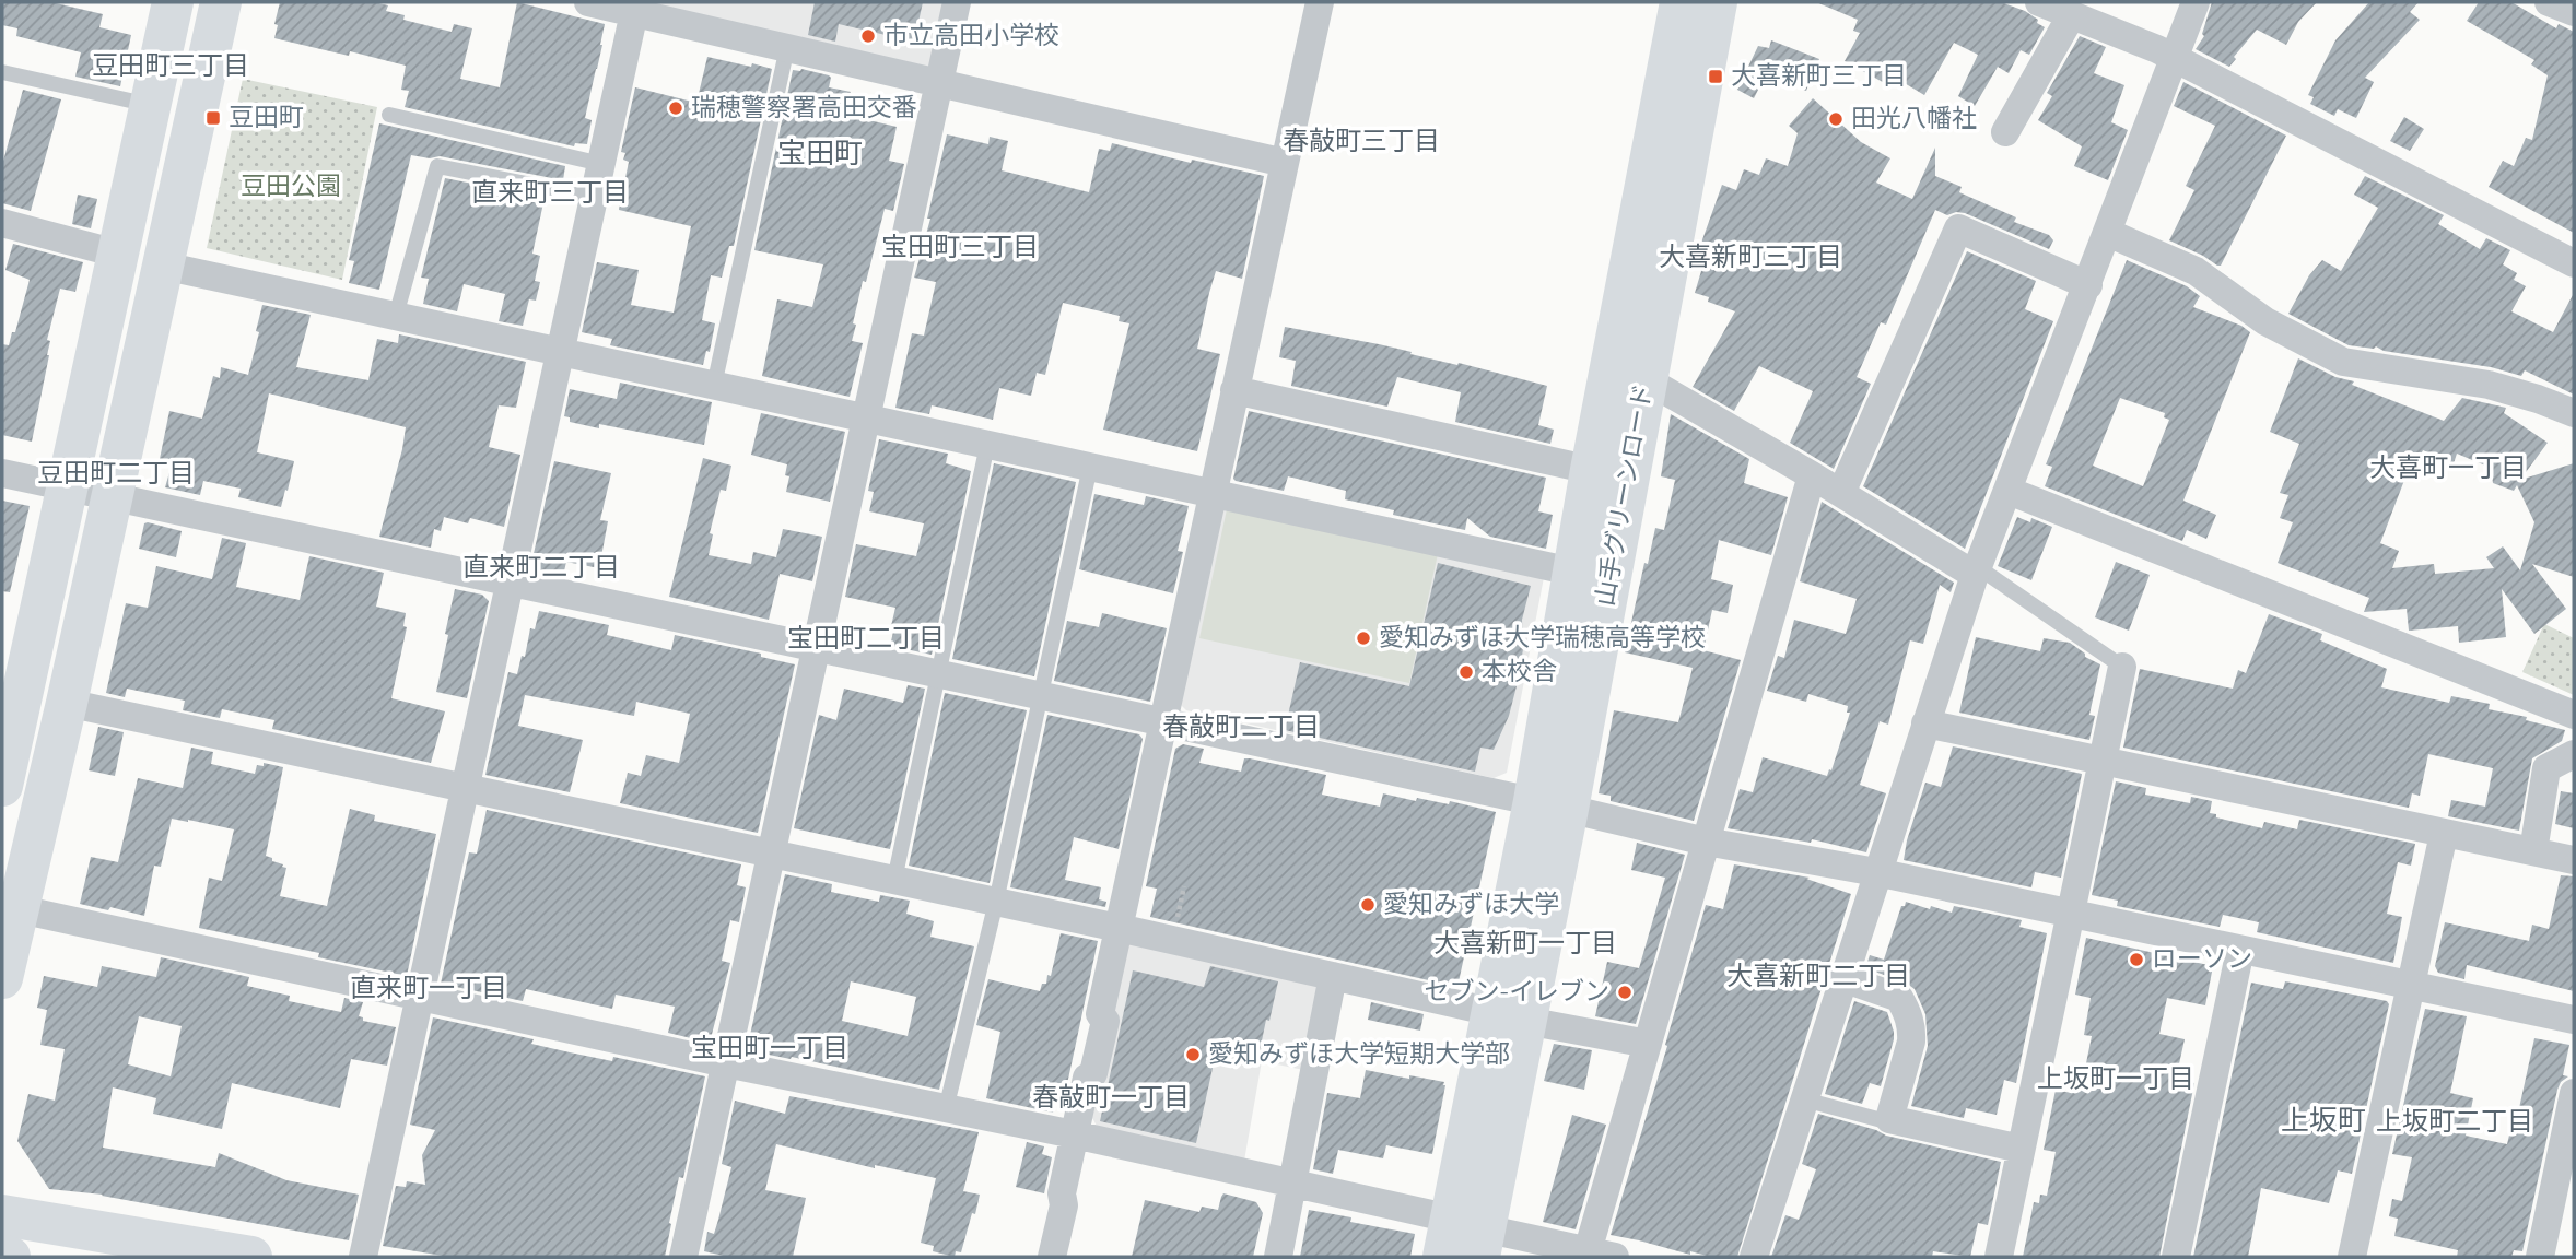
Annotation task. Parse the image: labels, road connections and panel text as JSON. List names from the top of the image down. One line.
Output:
{"streets":{"main road":["山手グリーンロード"]},"districts":["豆田町三丁目","春敲町三丁目","宝田町","直来町三丁目","宝田町三丁目","大喜新町三丁目","大喜町一丁目","豆田町二丁目","直来町二丁目","宝田町二丁目","春敲町二丁目","大喜新町一丁目","大喜新町二丁目","直来町一丁目","宝田町一丁目","上坂町一丁目","春敲町一丁目","上坂町","上坂町二丁目"],"parks":["豆田公園"],"places":{"other":["市立高田小学校","瑞穂警察署高田交番","田光八幡社","愛知みずほ大学瑞穂高等学校","本校舎","愛知みずほ大学","ローソン","セブン-イレブン","愛知みずほ大学短期大学部"],"transit":["大喜新町三丁目","豆田町"]}}
